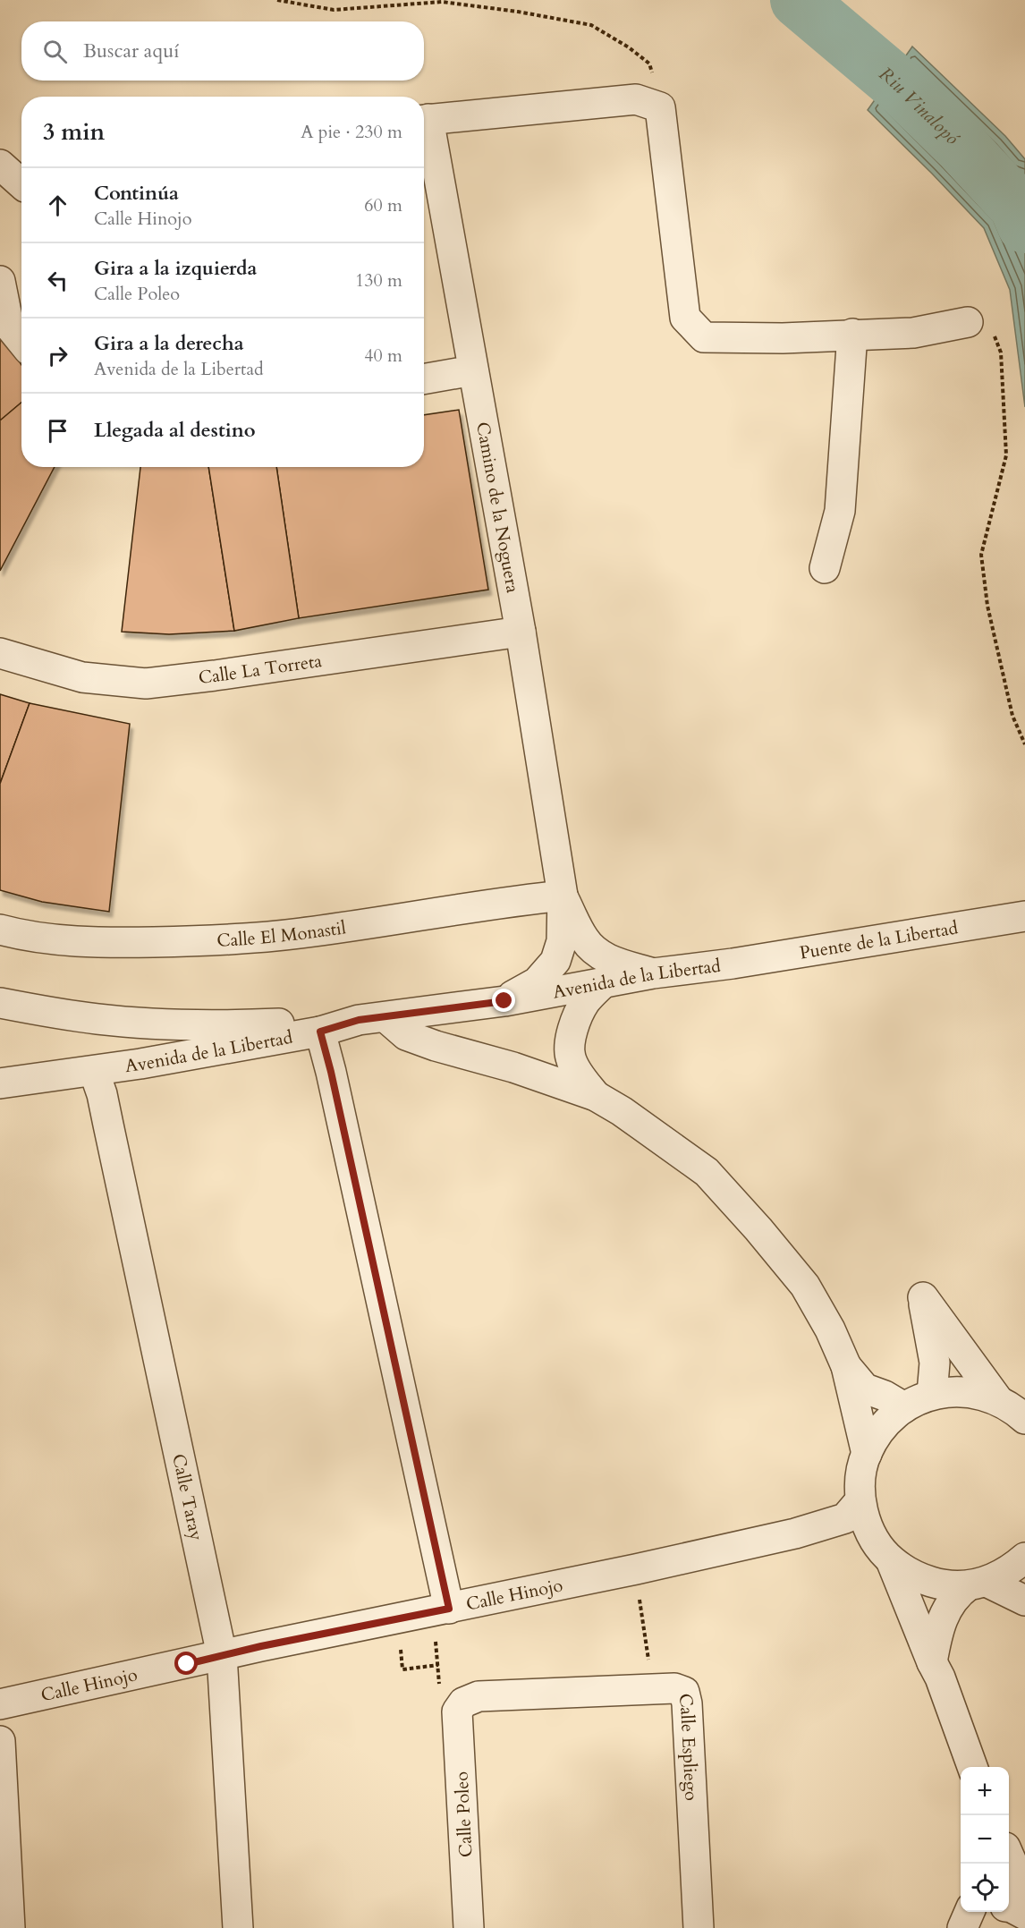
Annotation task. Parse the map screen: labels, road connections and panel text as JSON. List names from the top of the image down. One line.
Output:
{"streets":{"street":["Camino de la Noguera","Calle La Torreta","Calle El Monastil","Puente de la Libertad","Avenida de la Libertad","Calle Taray","Calle Hinojo","Calle Espliego","Calle Poleo"]},"crossings":[["Camino de la Noguera","Calle La Torreta"],["Camino de la Noguera","Calle El Monastil"],["Puente de la Libertad","Avenida de la Libertad"],["Avenida de la Libertad","Calle Taray"],["Calle Taray","Calle Hinojo"],["Calle Espliego","Calle Poleo"]],"water":["Riu Vinalopó"],"page":{"search":"Buscar aquí","heading":["3 min","A pie · 230 m"],"list":[["Continúa","Calle Hinojo","60 m"],["Gira a la izquierda","Calle Poleo","130 m"],["Gira a la derecha","Avenida de la Libertad","40 m"],"Llegada al destino"],"map_buttons":["+","−"]}}
